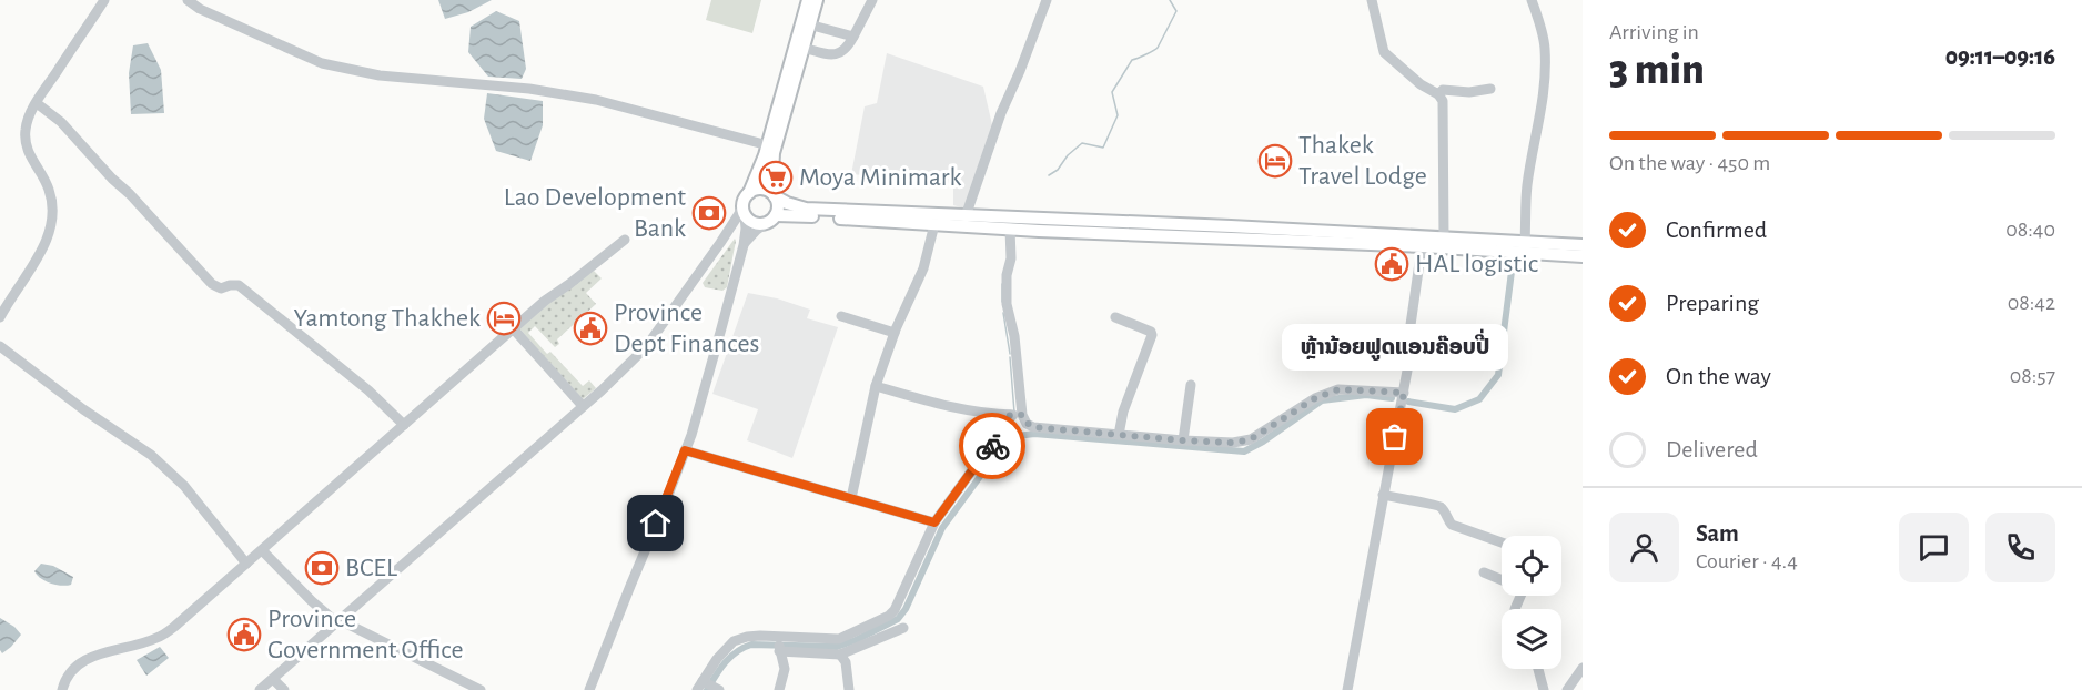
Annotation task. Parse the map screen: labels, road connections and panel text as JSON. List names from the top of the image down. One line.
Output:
{"places":{"hotel":["Thakek Travel Lodge","Yamtong Thakhek"],"supermarket":["Moya Minimark"],"bank":["Lao Development Bank","BCEL"],"public building":["HAL logistic","Province Dept Finances","Province Government Office"],"other":["ຫຼ້ານ້ອຍຟູດແອນຄ໊ອບປີ່"]},"page":{"heading":["3 min","Arriving in","09:11–09:16"],"panel":["Sam","Courier · 4.4"],"bar":"On the way · 450 m","list":[["Confirmed","08:40"],["Preparing","08:42"],["On the way","08:57"],"Delivered"],"bubble":"ຫຼ້ານ້ອຍຟູດແອນຄ໊ອບປີ່"}}
